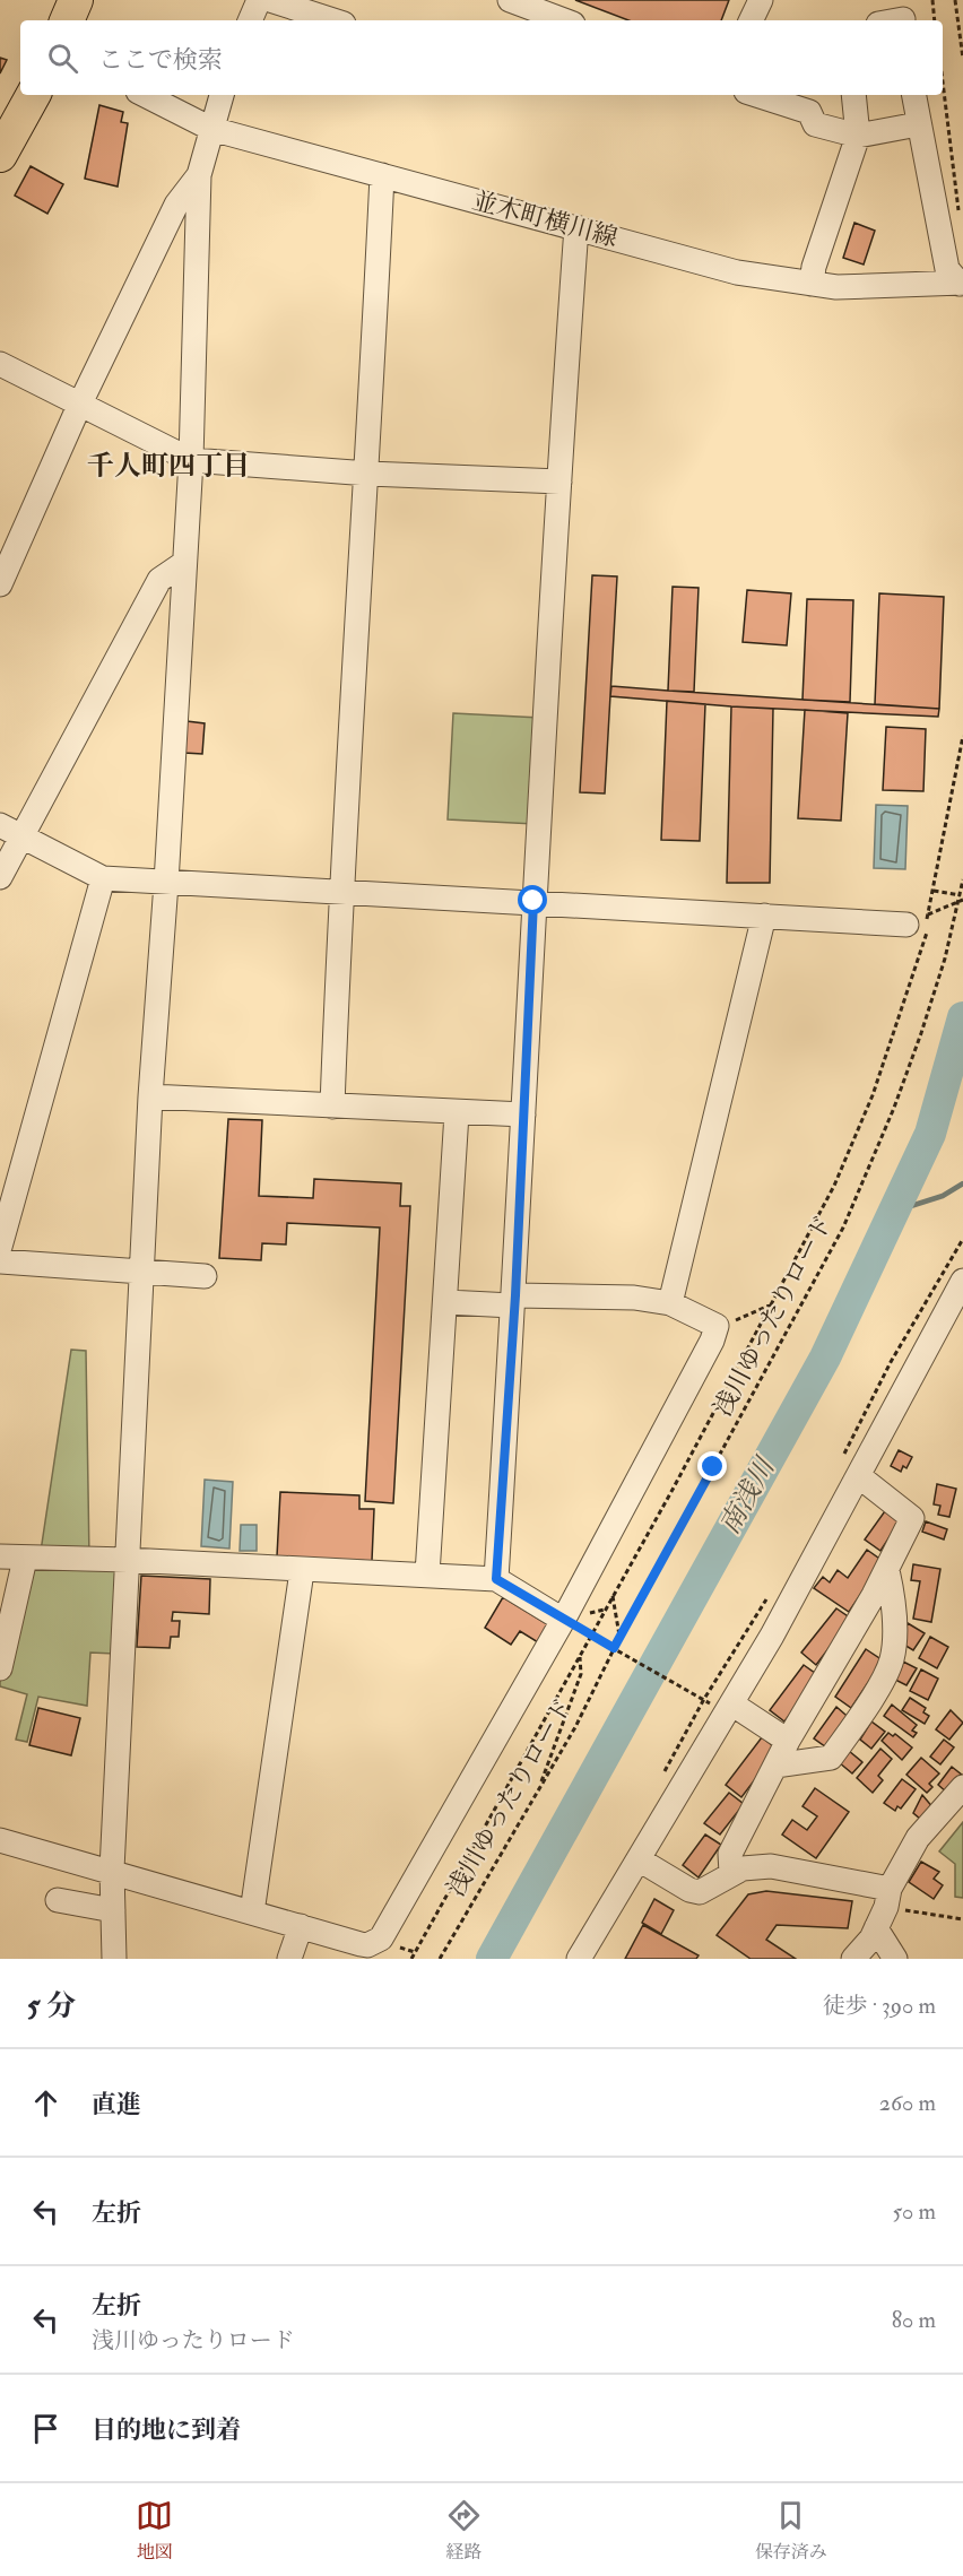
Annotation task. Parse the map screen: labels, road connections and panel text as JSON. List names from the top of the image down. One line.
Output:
{"streets":{"street":["並木町横川線"],"path":["浅川ゆったりロード"]},"districts":["千人町四丁目"],"water":["南浅川"],"page":{"search":"ここで検索","heading":["5 分","徒歩 · 390 m"],"list":[["直進","260 m"],["左折","50 m"],["左折","浅川ゆったりロード","80 m"],"目的地に到着"],"nav":["地図","経路","保存済み"]}}
